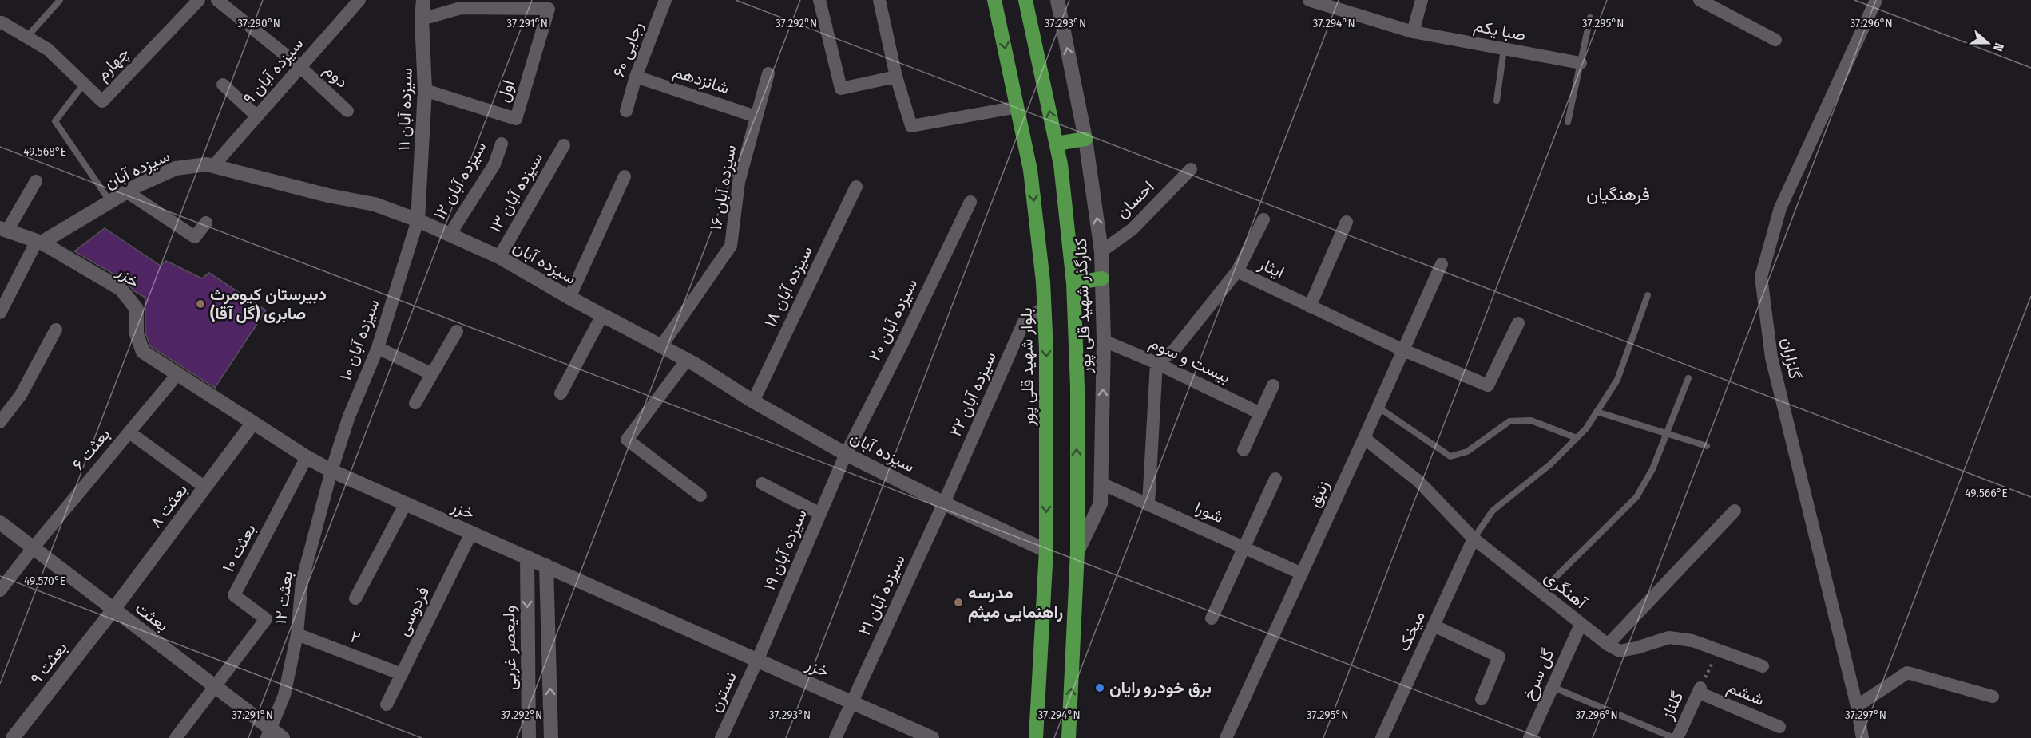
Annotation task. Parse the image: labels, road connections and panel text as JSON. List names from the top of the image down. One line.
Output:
{"streets":{"highway":["بلوار شهید قلی پور"],"street":["صبا یکم","رجایی ۶۰","چهارم","سیزده آبان ۹","دوم","شانزدهم","اول","سیزده آبان ۱۱","سیزده آبان","سیزده آبان ۱۲","سیزده آبان ۱۶","سیزده آبان ۱۳","احسان","ایثار","خزر","سیزده آبان ۱۸","کنارگذر شهید قلی پور","سیزده آبان ۲۰","سیزده آبان ‍۱۰","گلزاران","بیست و سوم","سیزده آبان ۲۲","بعثت ۶","زنبق","بعثت ۸","شورا","بعثت ۱۰","سیزده آبان ۱۹","آهنگری","سیزده آبان ۲۱","بعثت ۱۲","فردوسی","بعثت","میخک","۲","ولیعصر غربی","بعثت ۹","گل سرخ","نسترن","ششم","گلناز"]},"crossings":[["رجایی ۶۰","شانزدهم"],["سیزده آبان ۹","دوم"],["سیزده آبان ۹","سیزده آبان"],["شانزدهم","سیزده آبان ۱۶"],["اول","سیزده آبان ۱۱"],["سیزده آبان ۱۱","سیزده آبان"],["سیزده آبان ۱۱","سیزده آبان ‍۱۰"],["سیزده آبان","سیزده آبان ۱۲"],["سیزده آبان","سیزده آبان ۱۶"],["سیزده آبان","سیزده آبان ۱۳"],["سیزده آبان","خزر"],["سیزده آبان","سیزده آبان ۱۸"],["سیزده آبان","سیزده آبان ۲۰"],["سیزده آبان","سیزده آبان ‍۱۰"],["سیزده آبان","بلوار شهید قلی پور"],["سیزده آبان","سیزده آبان ۲۲"],["سیزده آبان","سیزده آبان ۱۹"],["سیزده آبان","سیزده آبان ۲۱"],["احسان","کنارگذر شهید قلی پور"],["ایثار","بیست و سوم"],["ایثار","زنبق"],["خزر","سیزده آبان ‍۱۰"],["خزر","بعثت ۶"],["خزر","بعثت ۸"],["خزر","بعثت ۱۰"],["خزر","سیزده آبان ۱۹"],["خزر","سیزده آبان ۲۱"],["خزر","بعثت ۱۲"],["خزر","فردوسی"],["خزر","ولیعصر غربی"],["خزر","نسترن"],["کنارگذر شهید قلی پور","بیست و سوم"],["کنارگذر شهید قلی پور","شورا"],["سیزده آبان ۲۰","سیزده آبان ۱۹"],["سیزده آبان ‍۱۰","بعثت ۱۲"],["بلوار شهید قلی پور","سیزده آبان ۲۲"],["سیزده آبان ۲۲","سیزده آبان ۲۱"],["بعثت ۶","بعثت"],["زنبق","شورا"],["زنبق","آهنگری"],["بعثت ۸","بعثت"],["بعثت ۸","بعثت ۹"],["بعثت ۱۰","بعثت"],["سیزده آبان ۱۹","نسترن"],["آهنگری","میخک"],["آهنگری","گل سرخ"],["بعثت ۱۲","بعثت"],["بعثت ۱۲","۲"],["فردوسی","۲"],["بعثت","بعثت ۹"],["ششم","گلناز"]],"districts":["فرهنگیان"],"places":["دبیرستان کیومرث صابری (گل آقا)","مدرسه راهنمایی میثم","برق خودرو رایان"],"north":"right","coordinates":["37.290°N","37.291°N","37.292°N","37.293°N","37.294°N","37.295°N","37.296°N","49.568°E","49.566°E","49.570°E","37.297°N"]}
